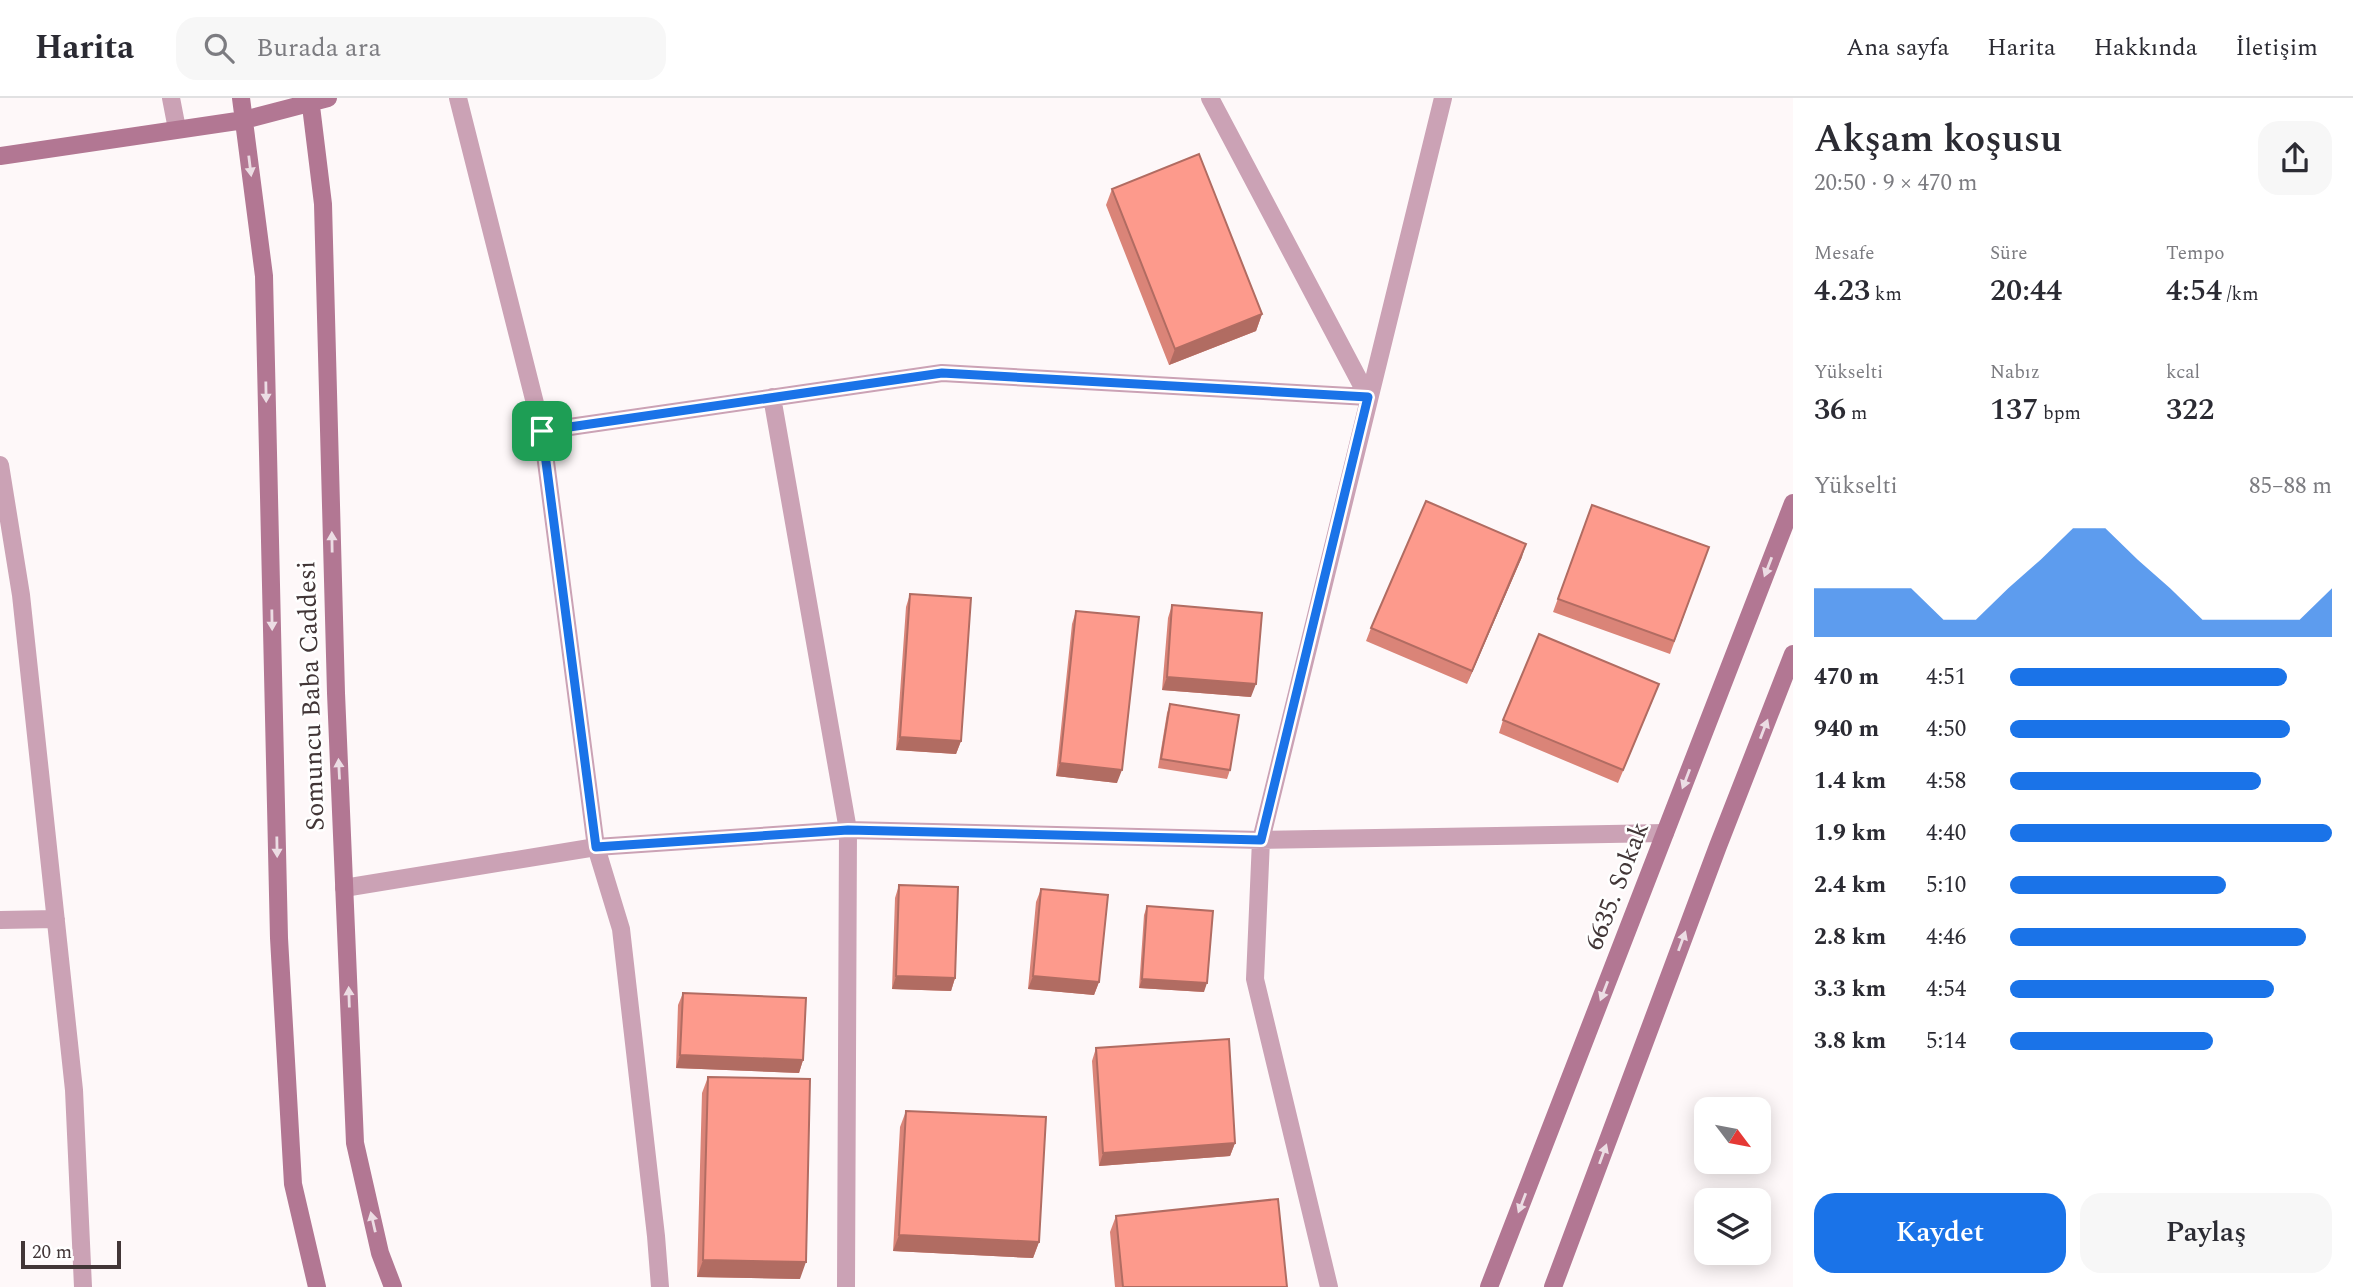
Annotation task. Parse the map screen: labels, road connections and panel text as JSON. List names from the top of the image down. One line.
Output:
{"streets":{"main road":["Somuncu Baba Caddesi","6635. Sokak"]},"scale_bar":"20 m","north":"bottom right","page":{"header":"Harita","search":"Burada ara","nav":["Ana sayfa","Harita","Hakkında","İletişim"],"heading":["Akşam koşusu","20:50 · 9 × 470 m"],"stats":[["Mesafe","4.23 km"],["Süre","20:44"],["Tempo","4:54 /km"],["Yükselti","36 m"],["Nabız","137 bpm"],["kcal","322"]],"chart":["Yükselti","85–88 m"],"list":[{"name":"470 m","note":"4:51"},{"name":"940 m","note":"4:50"},{"name":"1.4 km","note":"4:58"},{"name":"1.9 km","note":"4:40"},{"name":"2.4 km","note":"5:10"},{"name":"2.8 km","note":"4:46"},{"name":"3.3 km","note":"4:54"},{"name":"3.8 km","note":"5:14"}],"buttons":["Kaydet","Paylaş"],"scale":"20 m"}}
